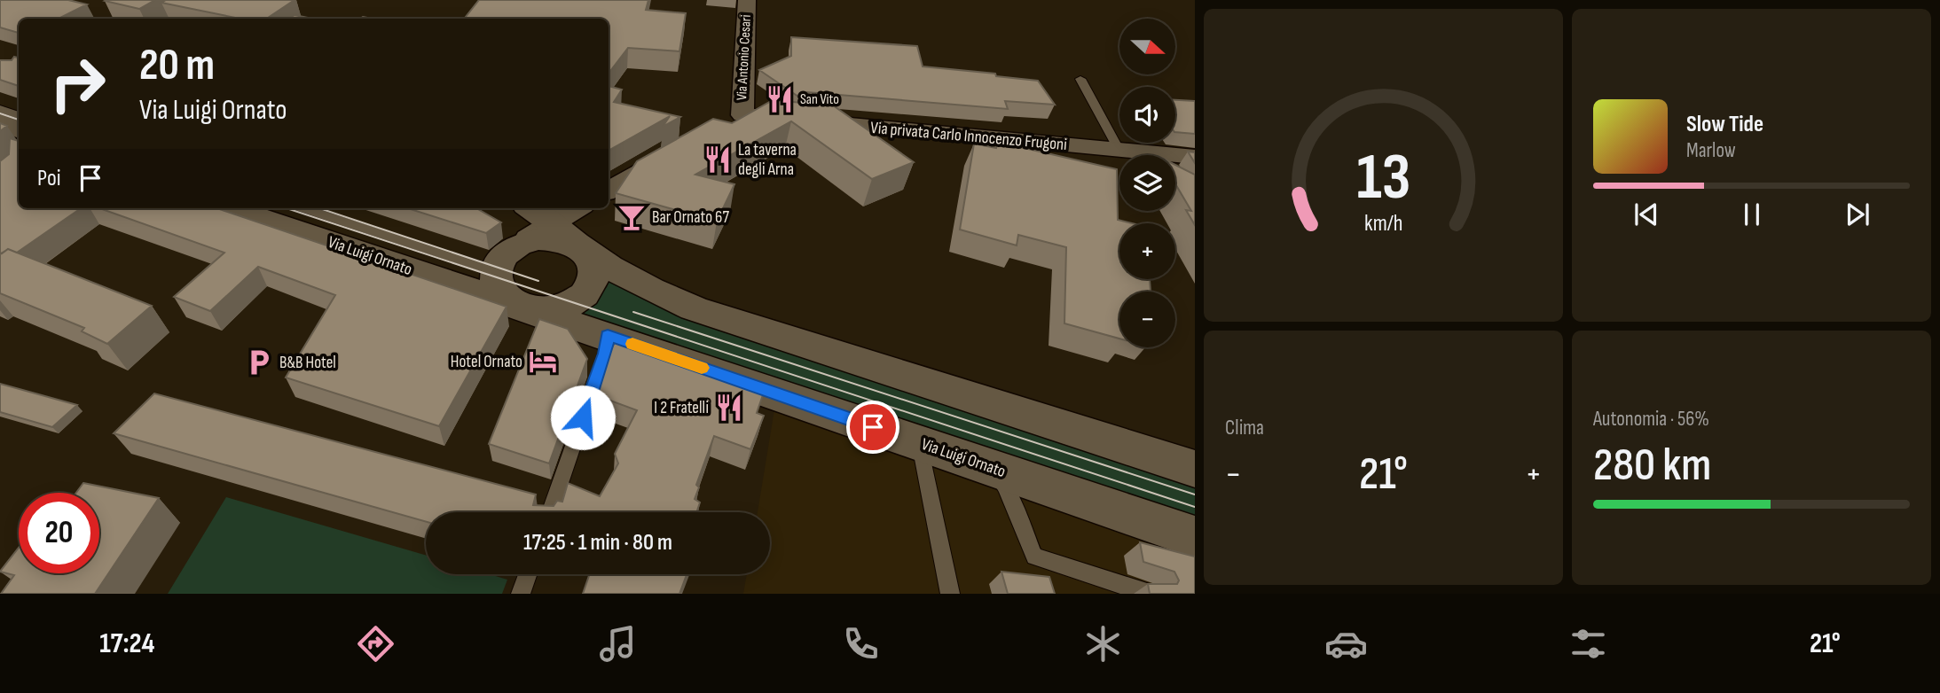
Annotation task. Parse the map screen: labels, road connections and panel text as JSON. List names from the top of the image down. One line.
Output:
{"streets":{"main road":["Via Luigi Ornato"],"street":["Via Antonio Cesari","Via privata Carlo Innocenzo Frugoni"]},"crossings":[["Via Antonio Cesari","Via privata Carlo Innocenzo Frugoni"]],"places":{"restaurant":["San Vito","La taverna degli Arna","I 2 Fratelli"],"bar":["Bar Ornato 67"],"hotel":["Hotel Ornato"],"parking":["B&B Hotel"]},"north":"right","page":{"map_buttons":["+","−"],"turn":["20 m","Via Luigi Ornato"],"song":["Slow Tide","Marlow"],"then":"Poi","tile":["Clima",["Autonomia · 56%","280 km"]],"heat":["−","21°","+"],"limit":"20","trip":"17:25 · 1 min · 80 m","tabs":["17:24","21°"],"gauge":["13","km/h"]}}
